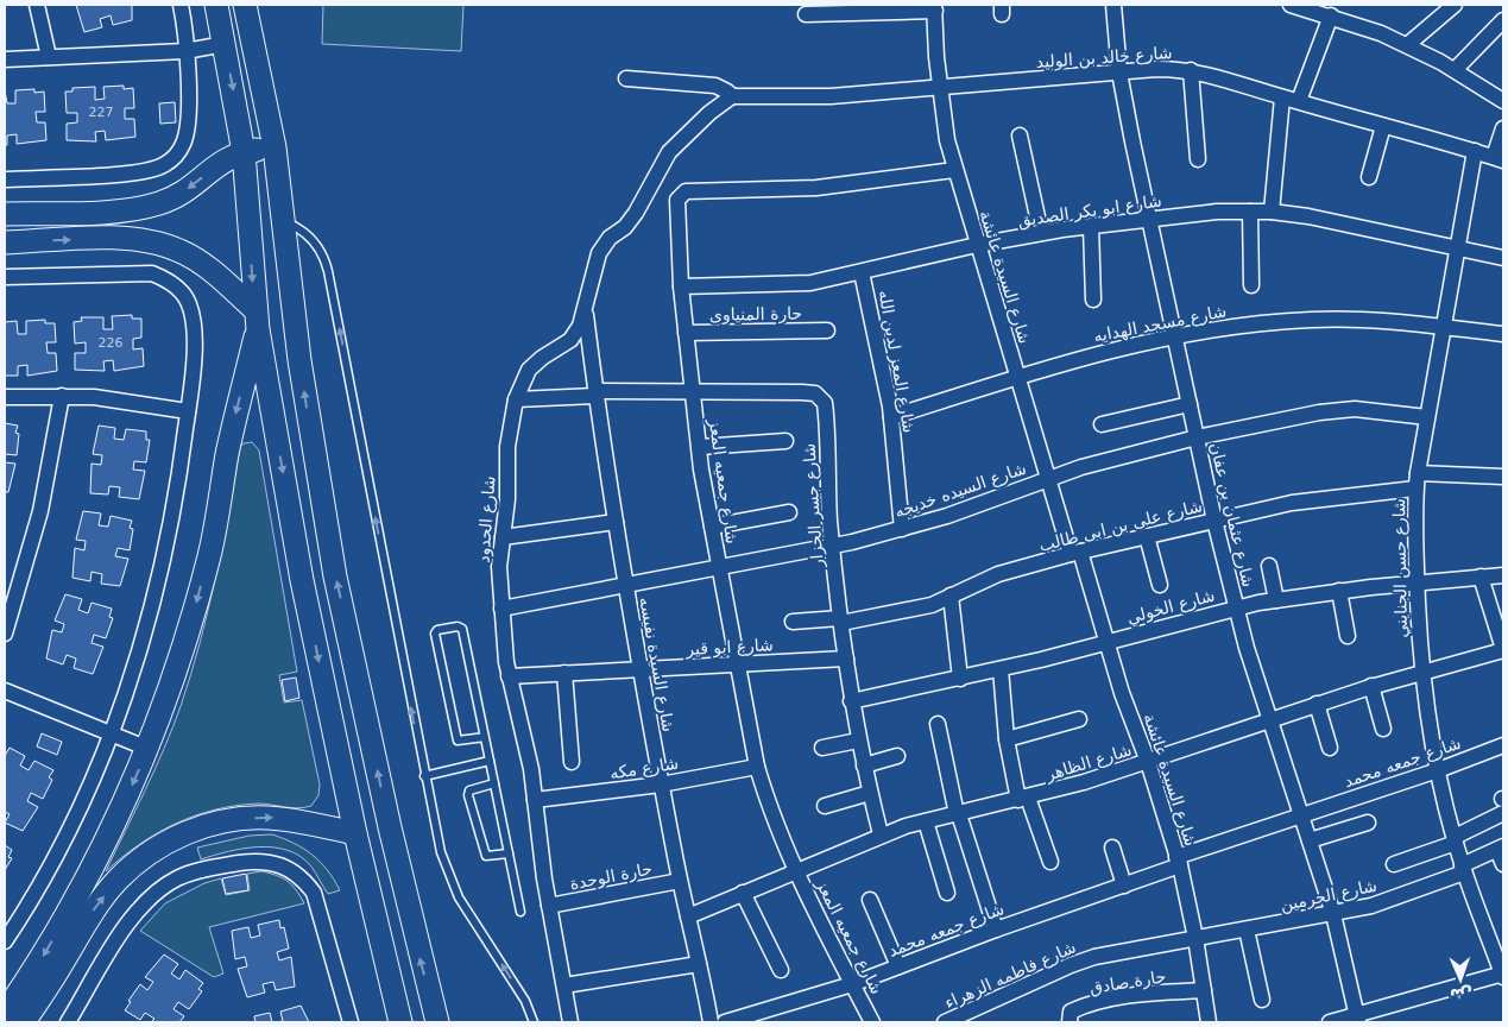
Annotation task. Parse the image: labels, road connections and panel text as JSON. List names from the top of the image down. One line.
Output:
{"streets":{"street":["شارع خالد بن الوليد","شارع ابو بكر الصديق","شارع السيدة عائشة","حارة المنياوى","شارع مسجد الهدايه","شارع المعز لدين الله","شارع جمعيه المعز","شارع السيده خديجه","شارع جسر الجزار","شارع عثمان بن عفان","شارع الحدود","شارع على بن ابى طالب","شارع حسن الجنايني","شارع الخولي","شارع ابو قير","شارع السيدة نفيسه","شارع الظاهر","شارع جمعه محمد","شارع مكه","حارة الوحدة","شارع الحرمين","شارع فاطمه الزهراء","حارة صادق"]},"crossings":[["شارع خالد بن الوليد","شارع السيدة عائشة"],["شارع خالد بن الوليد","شارع عثمان بن عفان"],["شارع خالد بن الوليد","شارع الحدود"],["شارع خالد بن الوليد","شارع حسن الجنايني"],["شارع ابو بكر الصديق","شارع السيدة عائشة"],["شارع ابو بكر الصديق","شارع المعز لدين الله"],["شارع ابو بكر الصديق","شارع جمعيه المعز"],["شارع ابو بكر الصديق","شارع عثمان بن عفان"],["شارع ابو بكر الصديق","شارع حسن الجنايني"],["شارع السيدة عائشة","شارع مسجد الهدايه"],["شارع السيدة عائشة","شارع جمعيه المعز"],["شارع السيدة عائشة","شارع السيده خديجه"],["شارع السيدة عائشة","شارع على بن ابى طالب"],["شارع السيدة عائشة","شارع الخولي"],["شارع السيدة عائشة","شارع الظاهر"],["شارع السيدة عائشة","شارع جمعه محمد"],["شارع السيدة عائشة","شارع الحرمين"],["شارع السيدة عائشة","شارع فاطمه الزهراء"],["شارع السيدة عائشة","حارة صادق"],["حارة المنياوى","شارع جمعيه المعز"],["شارع مسجد الهدايه","شارع المعز لدين الله"],["شارع مسجد الهدايه","شارع عثمان بن عفان"],["شارع مسجد الهدايه","شارع حسن الجنايني"],["شارع المعز لدين الله","شارع السيده خديجه"],["شارع جمعيه المعز","شارع السيده خديجه"],["شارع جمعيه المعز","شارع جسر الجزار"],["شارع جمعيه المعز","شارع ابو قير"],["شارع جمعيه المعز","شارع الظاهر"],["شارع جمعيه المعز","شارع جمعه محمد"],["شارع جمعيه المعز","شارع مكه"],["شارع السيده خديجه","شارع جسر الجزار"],["شارع السيده خديجه","شارع عثمان بن عفان"],["شارع السيده خديجه","شارع الحدود"],["شارع السيده خديجه","شارع حسن الجنايني"],["شارع السيده خديجه","شارع السيدة نفيسه"],["شارع جسر الجزار","شارع الحدود"],["شارع جسر الجزار","شارع على بن ابى طالب"],["شارع جسر الجزار","شارع الخولي"],["شارع جسر الجزار","شارع ابو قير"],["شارع جسر الجزار","شارع السيدة نفيسه"],["شارع جسر الجزار","شارع الظاهر"],["شارع عثمان بن عفان","شارع على بن ابى طالب"],["شارع عثمان بن عفان","شارع الخولي"],["شارع عثمان بن عفان","شارع الظاهر"],["شارع عثمان بن عفان","شارع جمعه محمد"],["شارع عثمان بن عفان","شارع الحرمين"],["شارع الحدود","شارع ابو قير"],["شارع الحدود","شارع السيدة نفيسه"],["شارع الحدود","شارع مكه"],["شارع الحدود","حارة الوحدة"],["شارع على بن ابى طالب","شارع حسن الجنايني"],["شارع حسن الجنايني","شارع الخولي"],["شارع حسن الجنايني","شارع الظاهر"],["شارع حسن الجنايني","شارع جمعه محمد"],["شارع حسن الجنايني","شارع الحرمين"],["شارع ابو قير","شارع السيدة نفيسه"],["شارع السيدة نفيسه","شارع الظاهر"],["شارع السيدة نفيسه","شارع مكه"],["شارع السيدة نفيسه","حارة الوحدة"],["شارع الحرمين","شارع فاطمه الزهراء"]],"house_numbers":["227","226"],"north":"bottom"}
